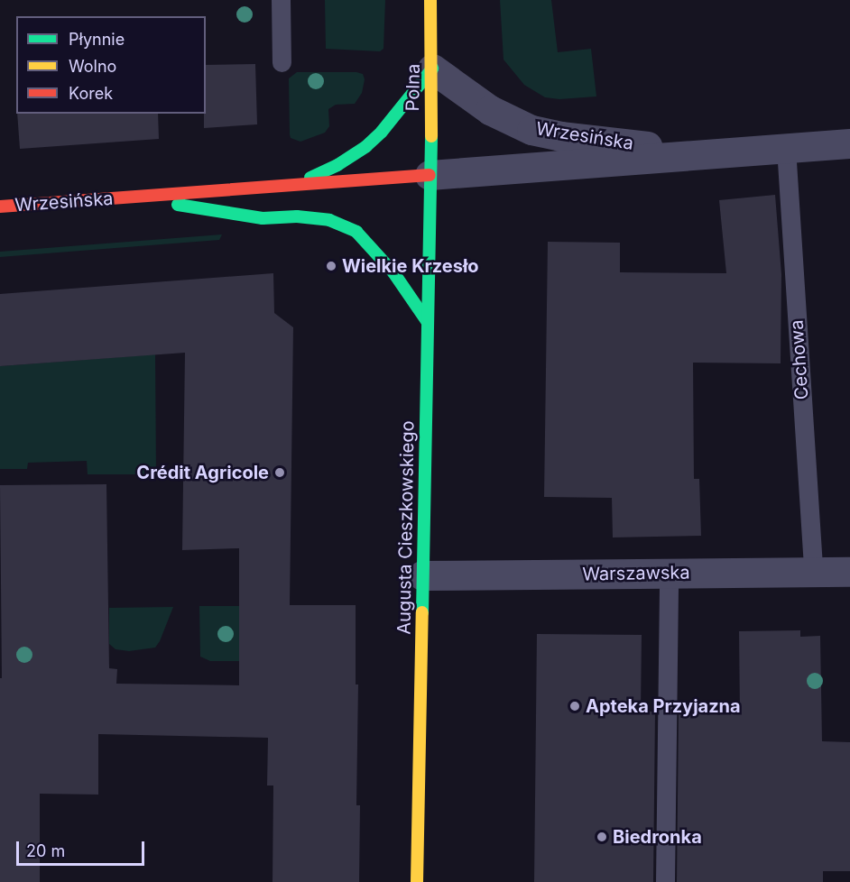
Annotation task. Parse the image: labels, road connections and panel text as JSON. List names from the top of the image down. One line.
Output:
{"streets":{"street":["Polna","Wrzesińska","Augusta Cieszkowskiego","Warszawska"],"lane":["Cechowa"]},"crossings":[["Polna","Wrzesińska"],["Polna","Augusta Cieszkowskiego"],["Wrzesińska","Cechowa"],["Wrzesińska","Augusta Cieszkowskiego"],["Cechowa","Warszawska"],["Augusta Cieszkowskiego","Warszawska"]],"places":["Wielkie Krzesło","Crédit Agricole","Apteka Przyjazna","Biedronka"],"legend":["Płynnie","Wolno","Korek"],"scale_bar":"20 m"}
